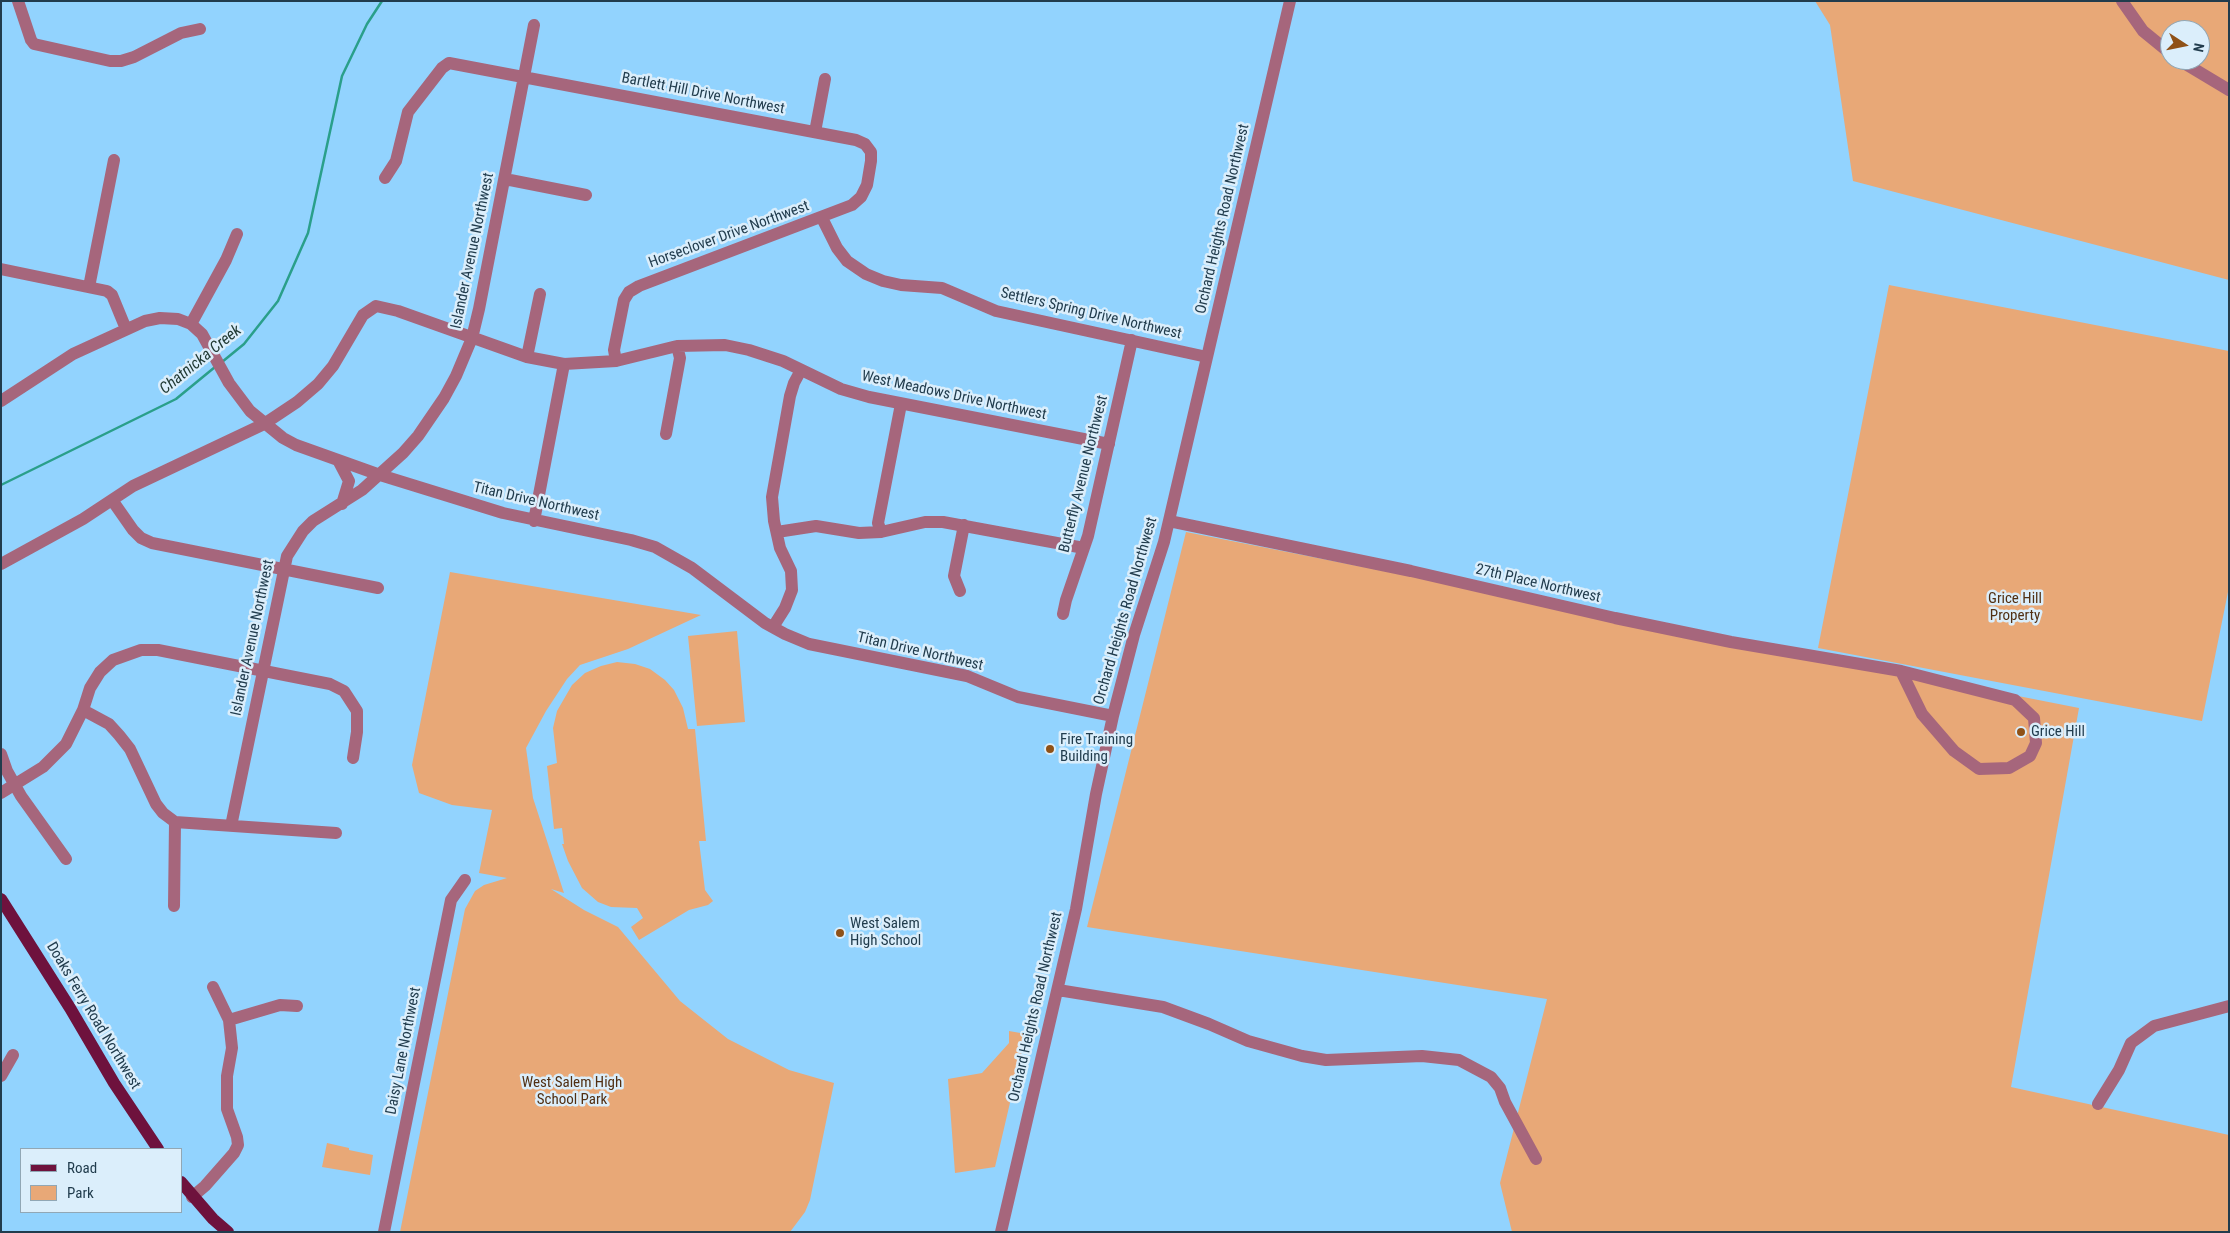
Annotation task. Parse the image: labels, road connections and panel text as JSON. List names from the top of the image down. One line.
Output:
{"streets":{"main road":["Doaks Ferry Road Northwest"],"street":["Bartlett Hill Drive Northwest","Orchard Heights Road Northwest","Horseclover Drive Northwest","Islander Avenue Northwest","Settlers Spring Drive Northwest","West Meadows Drive Northwest","Butterfly Avenue Northwest","Titan Drive Northwest","27th Place Northwest","Daisy Lane Northwest"]},"crossings":[["Bartlett Hill Drive Northwest","Horseclover Drive Northwest"],["Bartlett Hill Drive Northwest","Islander Avenue Northwest"],["Orchard Heights Road Northwest","Settlers Spring Drive Northwest"],["Orchard Heights Road Northwest","Titan Drive Northwest"],["Orchard Heights Road Northwest","27th Place Northwest"],["Horseclover Drive Northwest","Settlers Spring Drive Northwest"],["Horseclover Drive Northwest","West Meadows Drive Northwest"],["Islander Avenue Northwest","West Meadows Drive Northwest"],["Islander Avenue Northwest","Titan Drive Northwest"],["Settlers Spring Drive Northwest","Butterfly Avenue Northwest"],["West Meadows Drive Northwest","Butterfly Avenue Northwest"],["West Meadows Drive Northwest","Titan Drive Northwest"]],"water":["Chatnicka Creek"],"parks":["Grice Hill Property","West Salem High School Park"],"places":["Grice Hill","Fire Training Building","West Salem High School"],"legend":["Road","Park"],"north":"right"}
